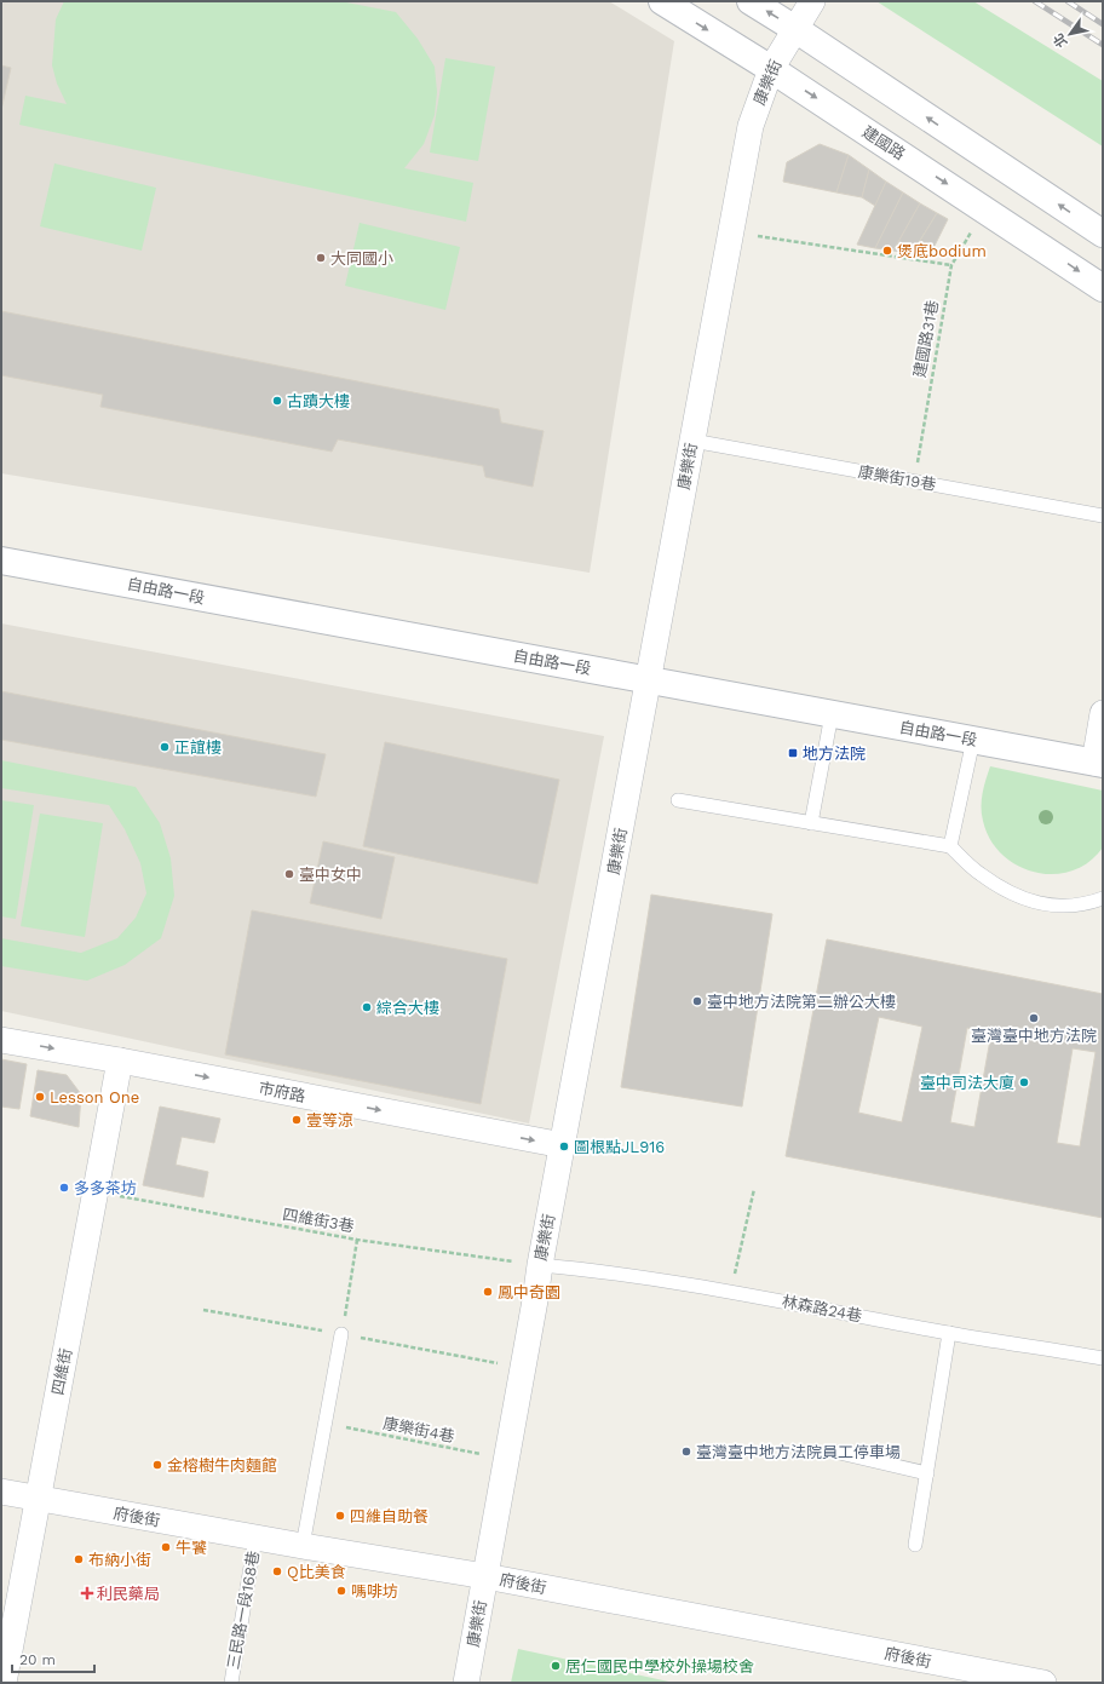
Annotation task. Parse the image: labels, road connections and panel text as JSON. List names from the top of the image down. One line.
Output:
{"streets":{"main road":["建國路","自由路一段"],"street":["康樂街","市府路","四維街","府後街"],"lane":["康樂街19巷","林森路24巷","三民路一段168巷"],"path":["建國路31巷","四維街3巷","康樂街4巷"]},"crossings":[["康樂街","建國路"],["康樂街","康樂街19巷"],["康樂街","自由路一段"],["康樂街","市府路"],["康樂街","四維街3巷"],["康樂街","林森路24巷"],["康樂街","康樂街4巷"],["康樂街","府後街"],["建國路","建國路31巷"],["建國路31巷","康樂街19巷"],["市府路","四維街"],["四維街3巷","林森路24巷"],["四維街3巷","四維街"],["四維街","府後街"],["府後街","三民路一段168巷"]],"one_way":["市府路"],"places":{"other":["煲底bodium","大同國小","古蹟大樓","正誼樓","臺中女中","臺中地方法院第二辦公大樓","綜合大樓","臺灣臺中地方法院","臺中司法大廈","Lesson One","壹等涼","圖根點JL916","多多茶坊","鳳中奇園","臺灣臺中地方法院員工停車場","金榕樹牛肉麵館","四維自助餐","牛饕","布納小街","Q比美食","嗎啡坊","居仁國民中學校外操場校舍"],"transit":["地方法院"],"health":["利民藥局"]},"scale_bar":"20 m","north":"bottom left"}
